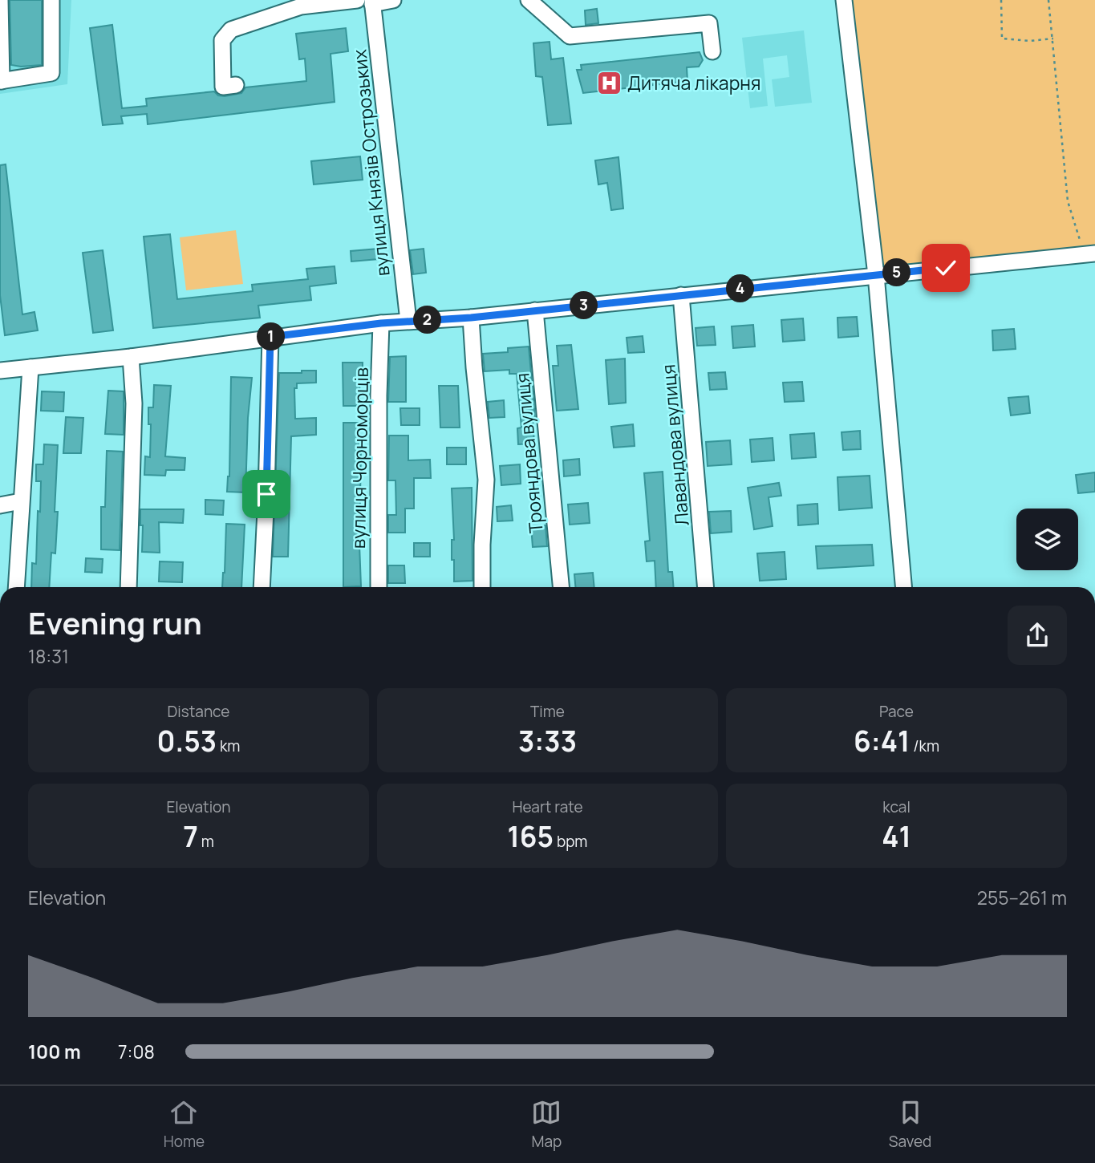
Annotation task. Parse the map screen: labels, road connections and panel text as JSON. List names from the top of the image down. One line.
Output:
{"streets":{"street":["вулиця Князів Острозьких","Лавандова вулиця","Трояндова вулиця","вулиця Чорноморців"]},"places":{"hospital":["Дитяча лікарня"]},"page":{"pins":["5","4","3","2","1"],"heading":["Evening run","18:31"],"stats":[["Distance","0.53 km"],["Time","3:33"],["Pace","6:41 /km"],["Elevation","7 m"],["Heart rate","165 bpm"],["kcal","41"]],"chart":["Elevation","255–261 m"],"list":[{"name":"100 m","note":"7:08"}],"tabs":["Home","Map","Saved"]}}
